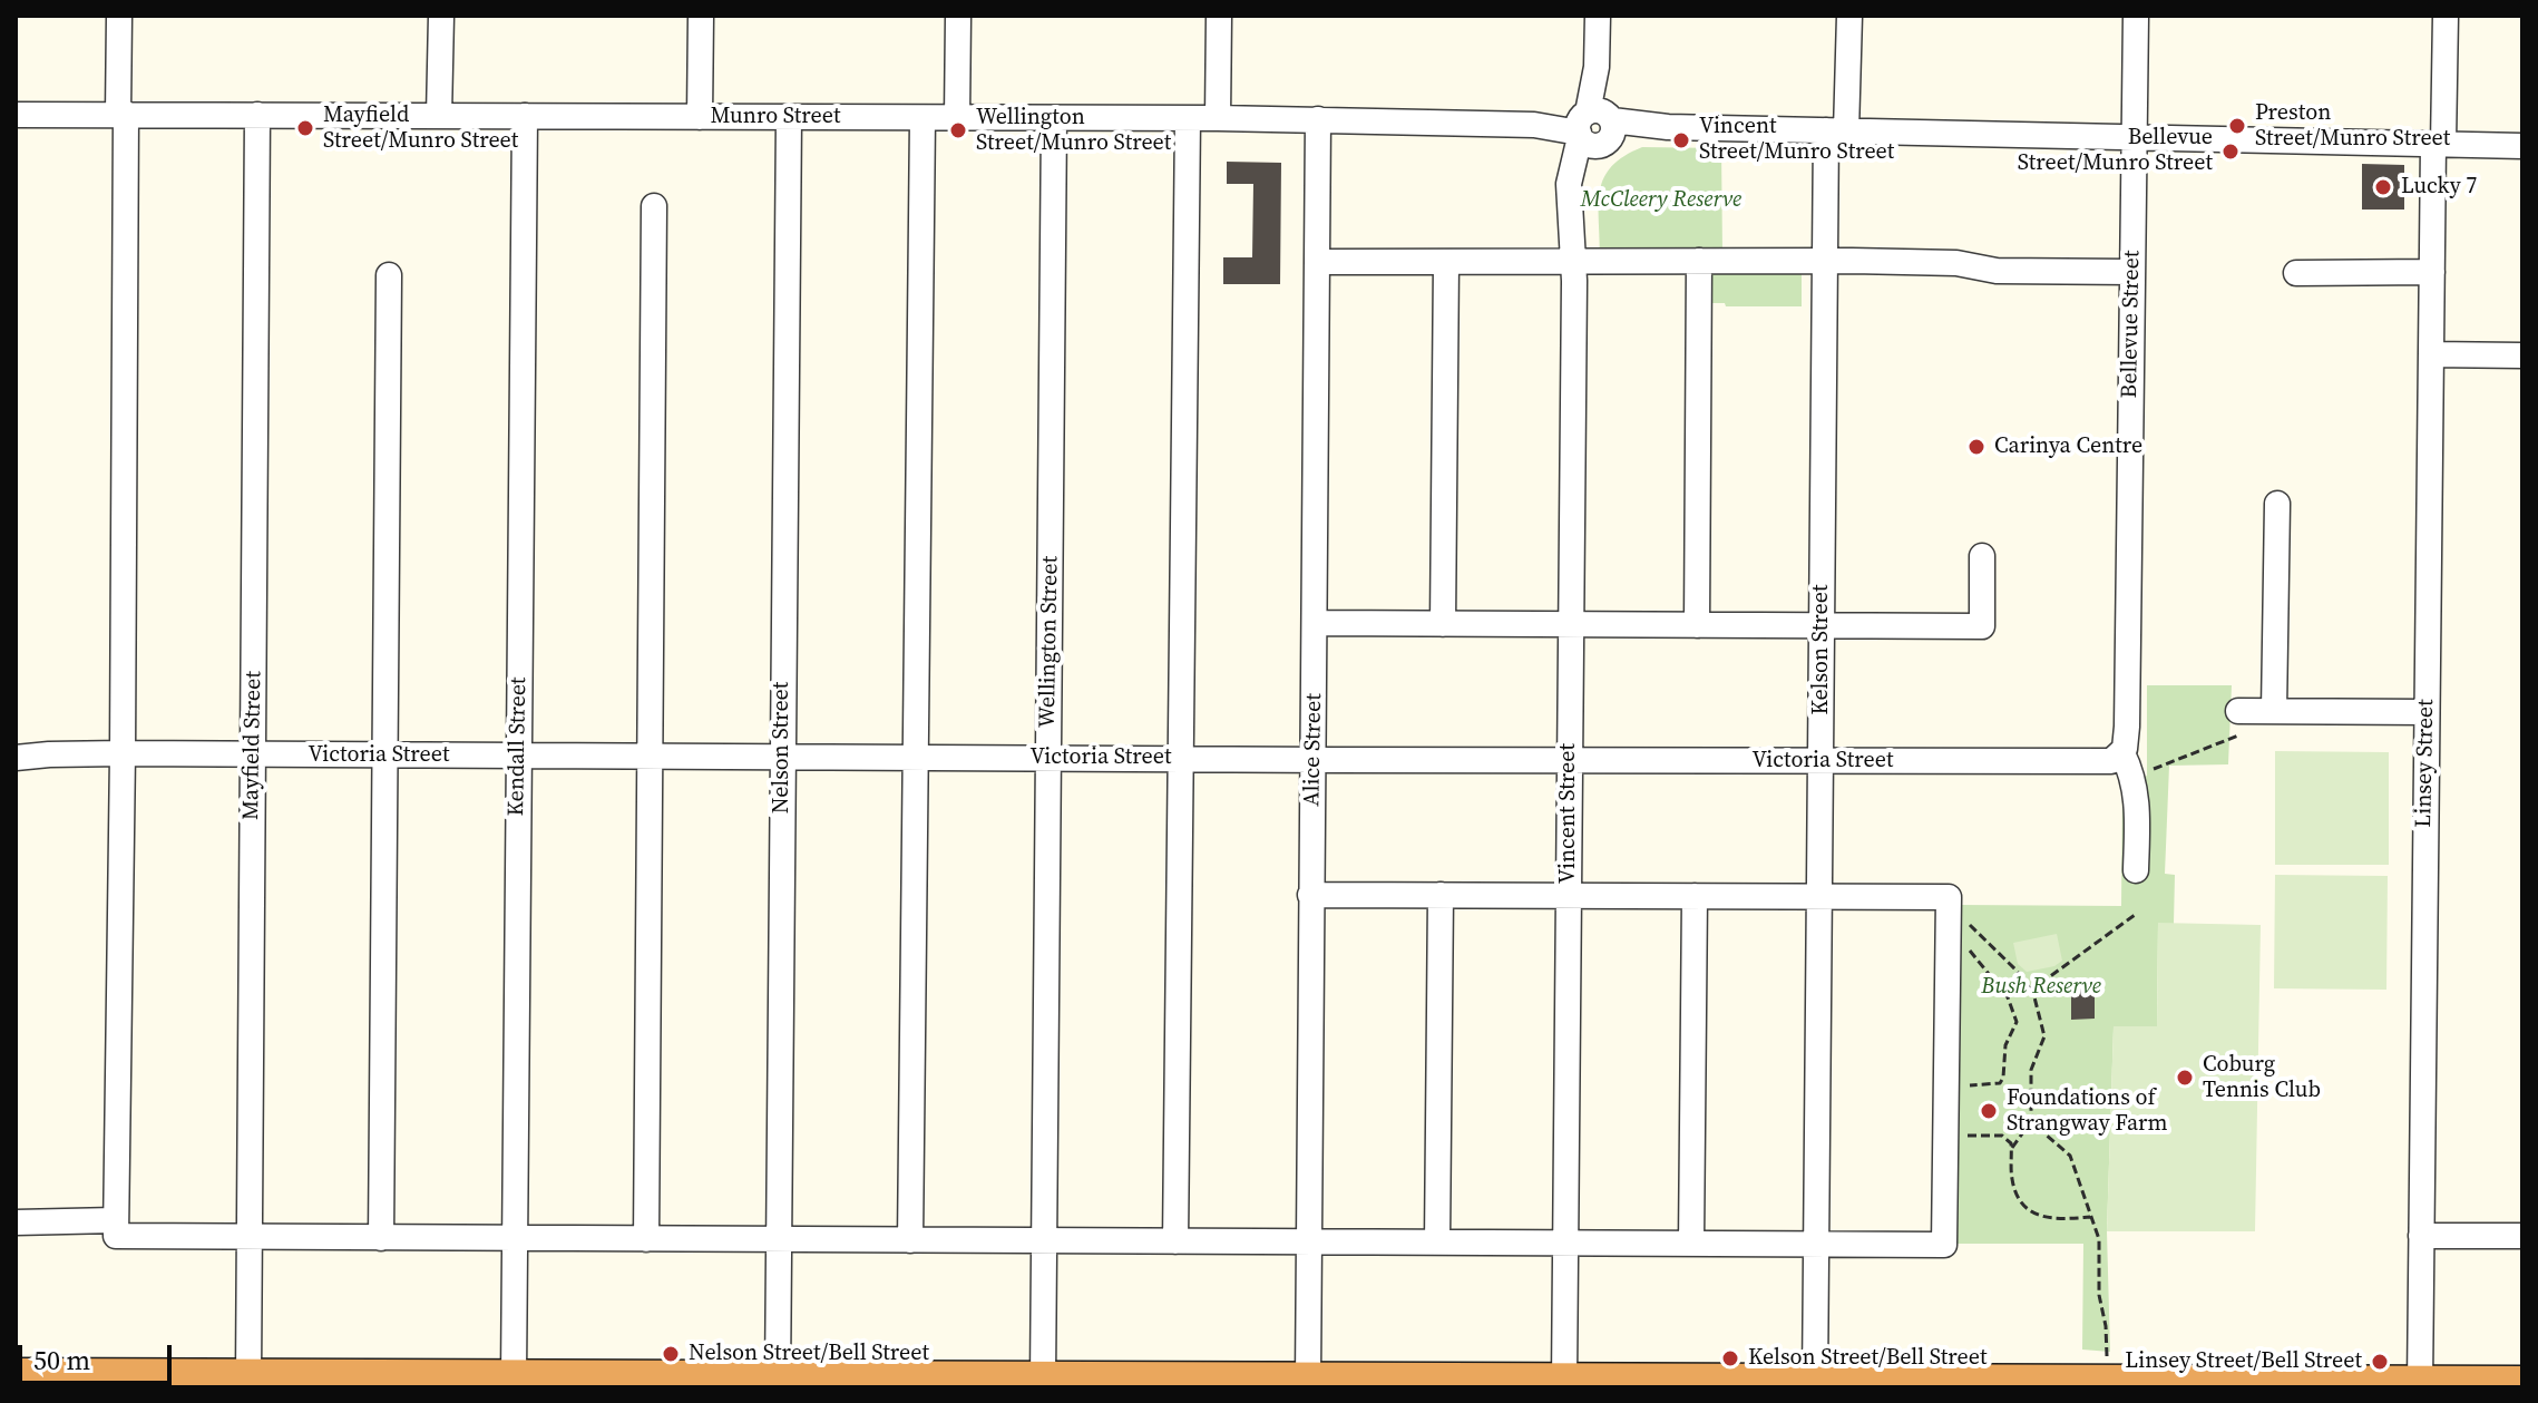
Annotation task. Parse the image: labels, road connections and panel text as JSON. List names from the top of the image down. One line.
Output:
{"streets":{"street":["Munro Street","Bellevue Street","Wellington Street","Kelson Street","Mayfield Street","Kendall Street","Nelson Street","Alice Street","Victoria Street","Linsey Street","Vincent Street"]},"crossings":[["Munro Street","Bellevue Street"],["Munro Street","Wellington Street"],["Munro Street","Kelson Street"],["Munro Street","Mayfield Street"],["Munro Street","Kendall Street"],["Munro Street","Nelson Street"],["Munro Street","Alice Street"],["Munro Street","Linsey Street"],["Munro Street","Vincent Street"],["Bellevue Street","Victoria Street"],["Wellington Street","Victoria Street"],["Kelson Street","Victoria Street"],["Mayfield Street","Victoria Street"],["Kendall Street","Victoria Street"],["Nelson Street","Victoria Street"],["Alice Street","Victoria Street"],["Victoria Street","Vincent Street"]],"parks":["McCleery Reserve","Bush Reserve"],"places":["Preston Street/Munro Street","Mayfield Street/Munro Street","Wellington Street/Munro Street","Vincent Street/Munro Street","Bellevue Street/Munro Street","Lucky 7","Carinya Centre","Coburg Tennis Club","Foundations of Strangway Farm","Nelson Street/Bell Street","Kelson Street/Bell Street","Linsey Street/Bell Street"],"scale_bar":"50 m"}
